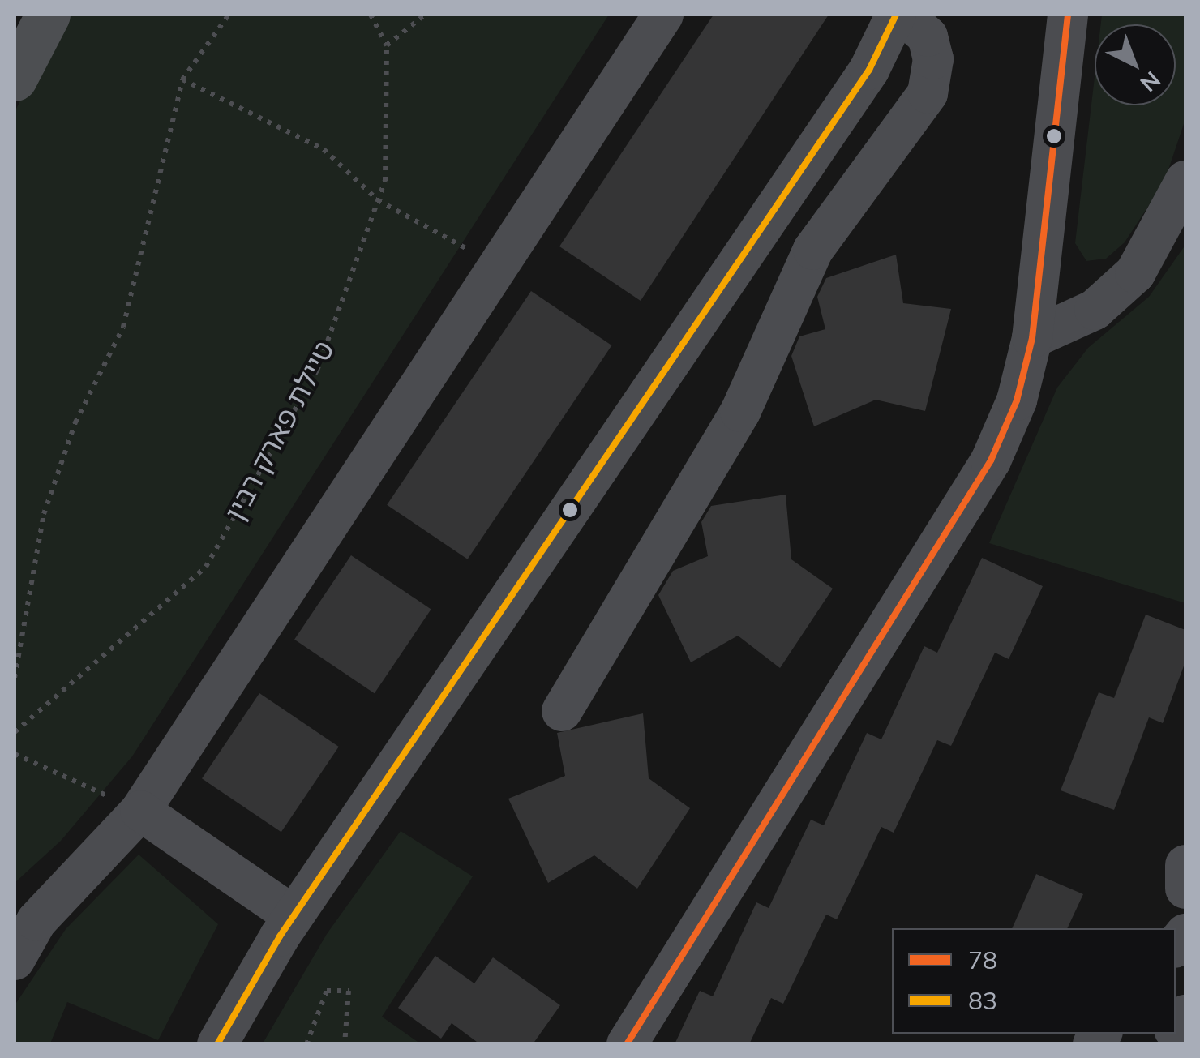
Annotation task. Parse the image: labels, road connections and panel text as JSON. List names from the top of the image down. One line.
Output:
{"streets":{"path":["טיילת פארק רבין"]},"lines":["transit line 78","transit line 83"],"legend":["78","83"],"north":"bottom right"}
